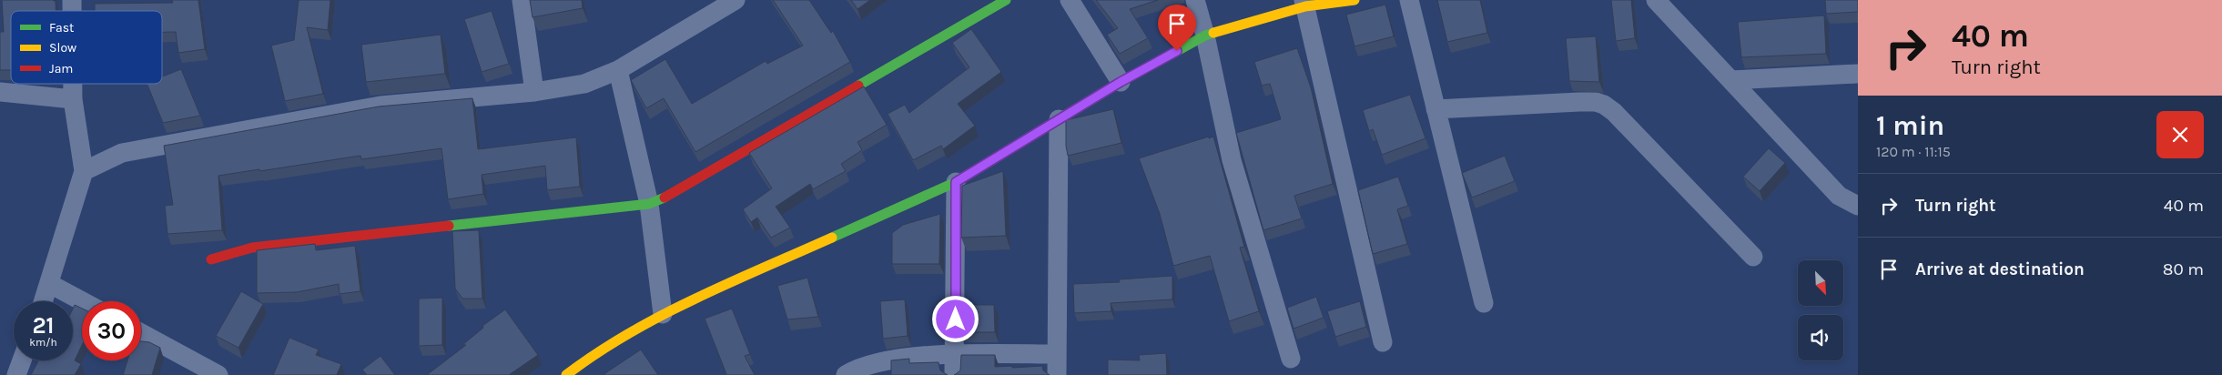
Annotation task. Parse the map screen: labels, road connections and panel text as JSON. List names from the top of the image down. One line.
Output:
{"legend":["Fast","Slow","Jam"],"north":"bottom right","page":{"turn":["40 m","Turn right"],"heading":["1 min","120 m · 11:15"],"list":[{"name":"Turn right","value":"40 m"},{"name":"Arrive at destination","value":"80 m"}],"speed":"21 km/h","limit":"30"}}
